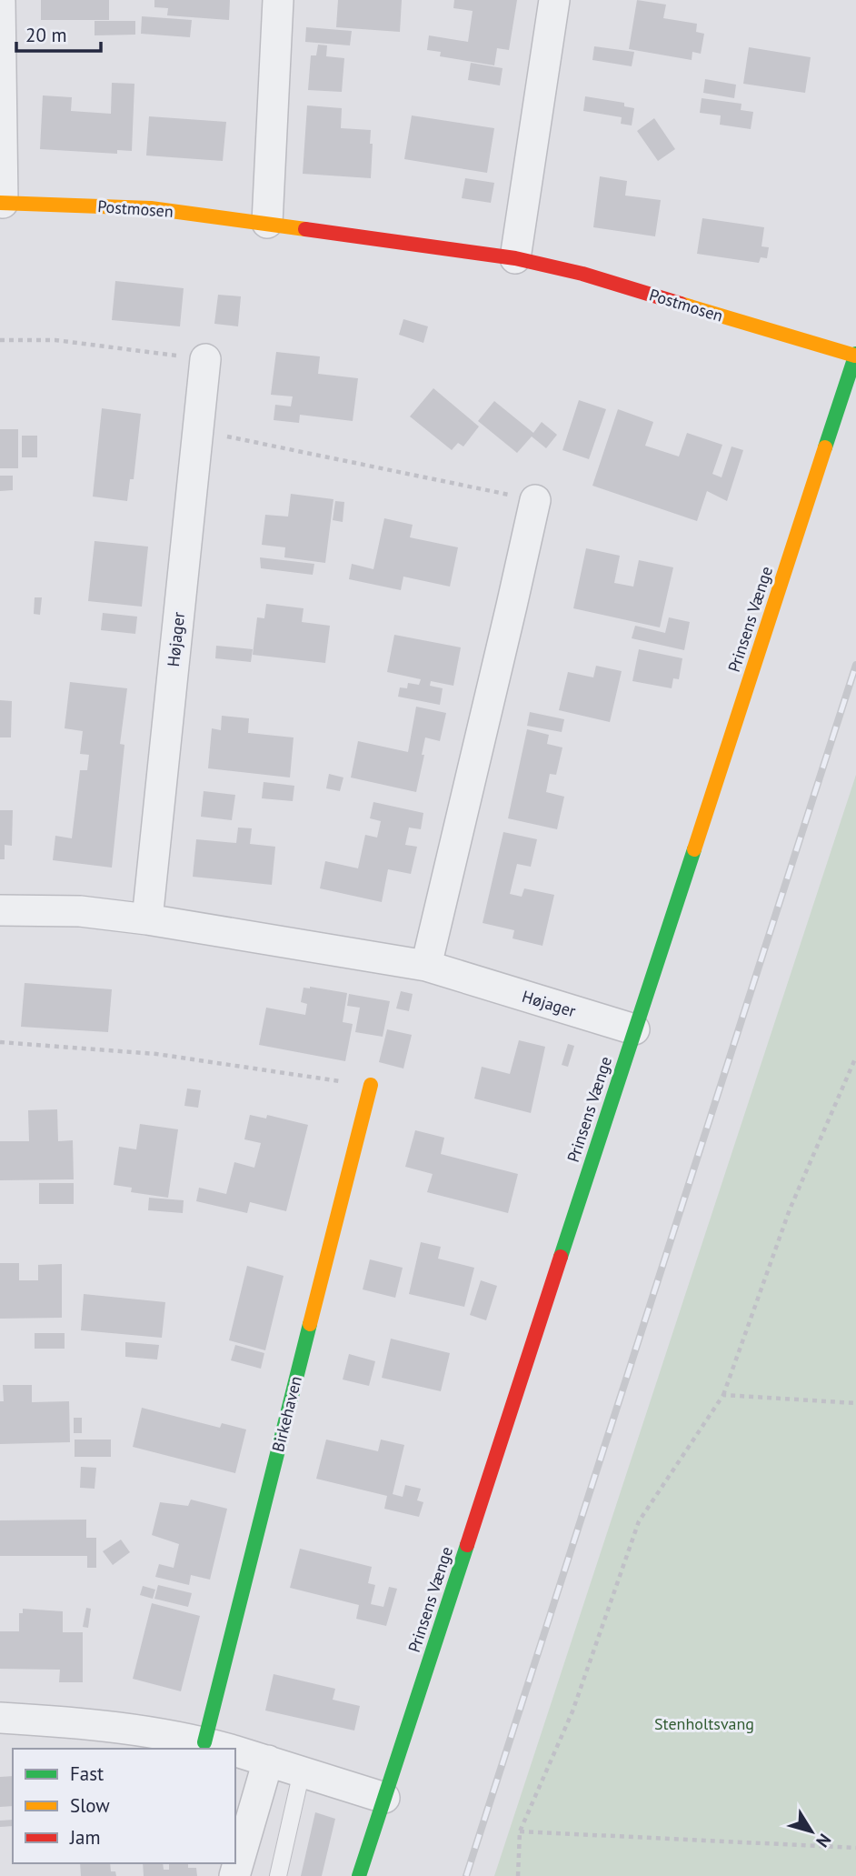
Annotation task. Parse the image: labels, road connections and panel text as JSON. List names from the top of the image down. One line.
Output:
{"streets":{"street":["Postmosen","Prinsens Vænge","Højager","Birkehaven"]},"crossings":[["Postmosen","Prinsens Vænge"],["Prinsens Vænge","Højager"]],"parks":["Stenholtsvang"],"legend":["Fast","Slow","Jam"],"scale_bar":"20 m","north":"bottom right"}
